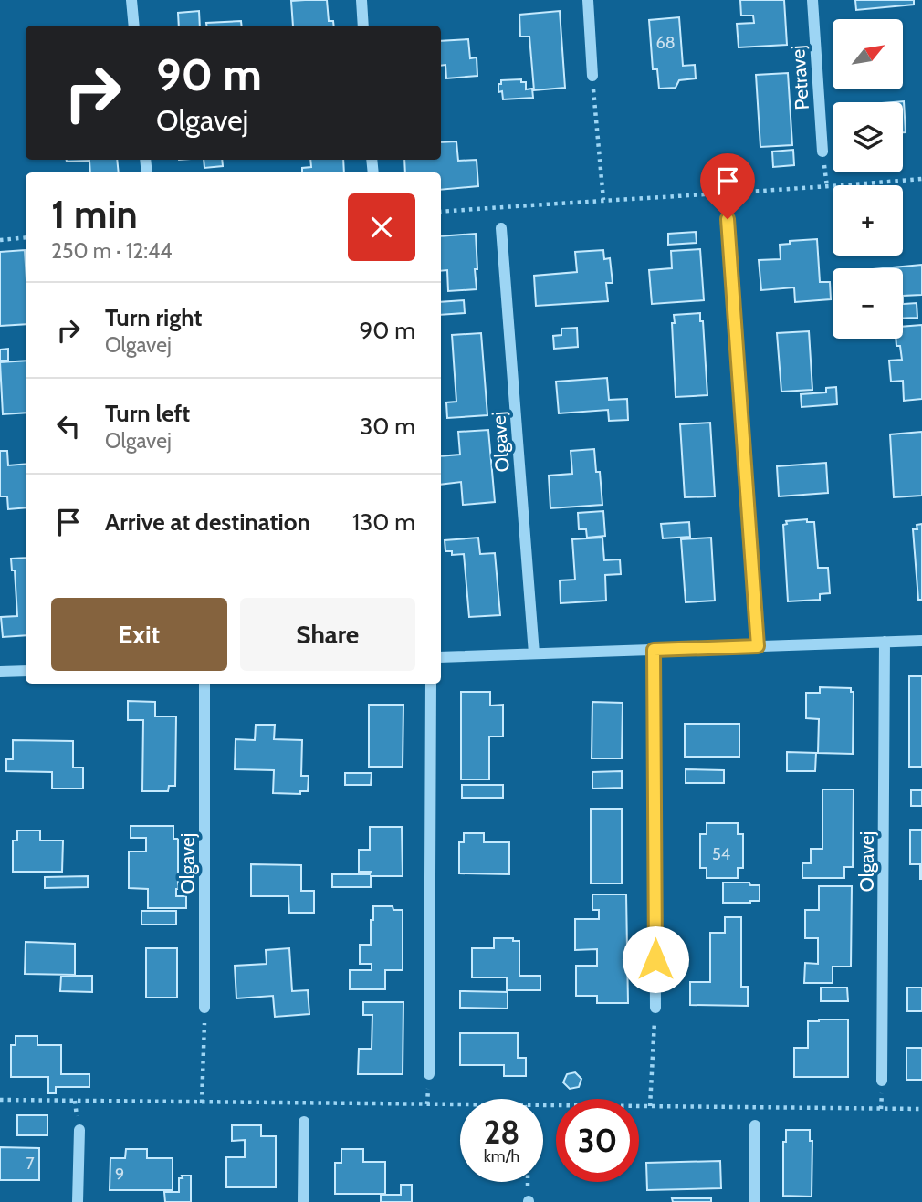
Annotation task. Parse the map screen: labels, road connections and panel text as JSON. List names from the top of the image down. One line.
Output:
{"streets":{"street":["Petravej","Olgavej"]},"house_numbers":["68","54","7","9"],"north":"top right","page":{"map_buttons":["+","−"],"turn":["90 m","Olgavej"],"heading":["1 min","250 m · 12:44"],"list":[{"name":"Turn right","note":"Olgavej","value":"90 m"},{"name":"Turn left","note":"Olgavej","value":"30 m"},{"name":"Arrive at destination","value":"130 m"}],"buttons":["Exit","Share"],"speed":"28 km/h","limit":"30"}}
